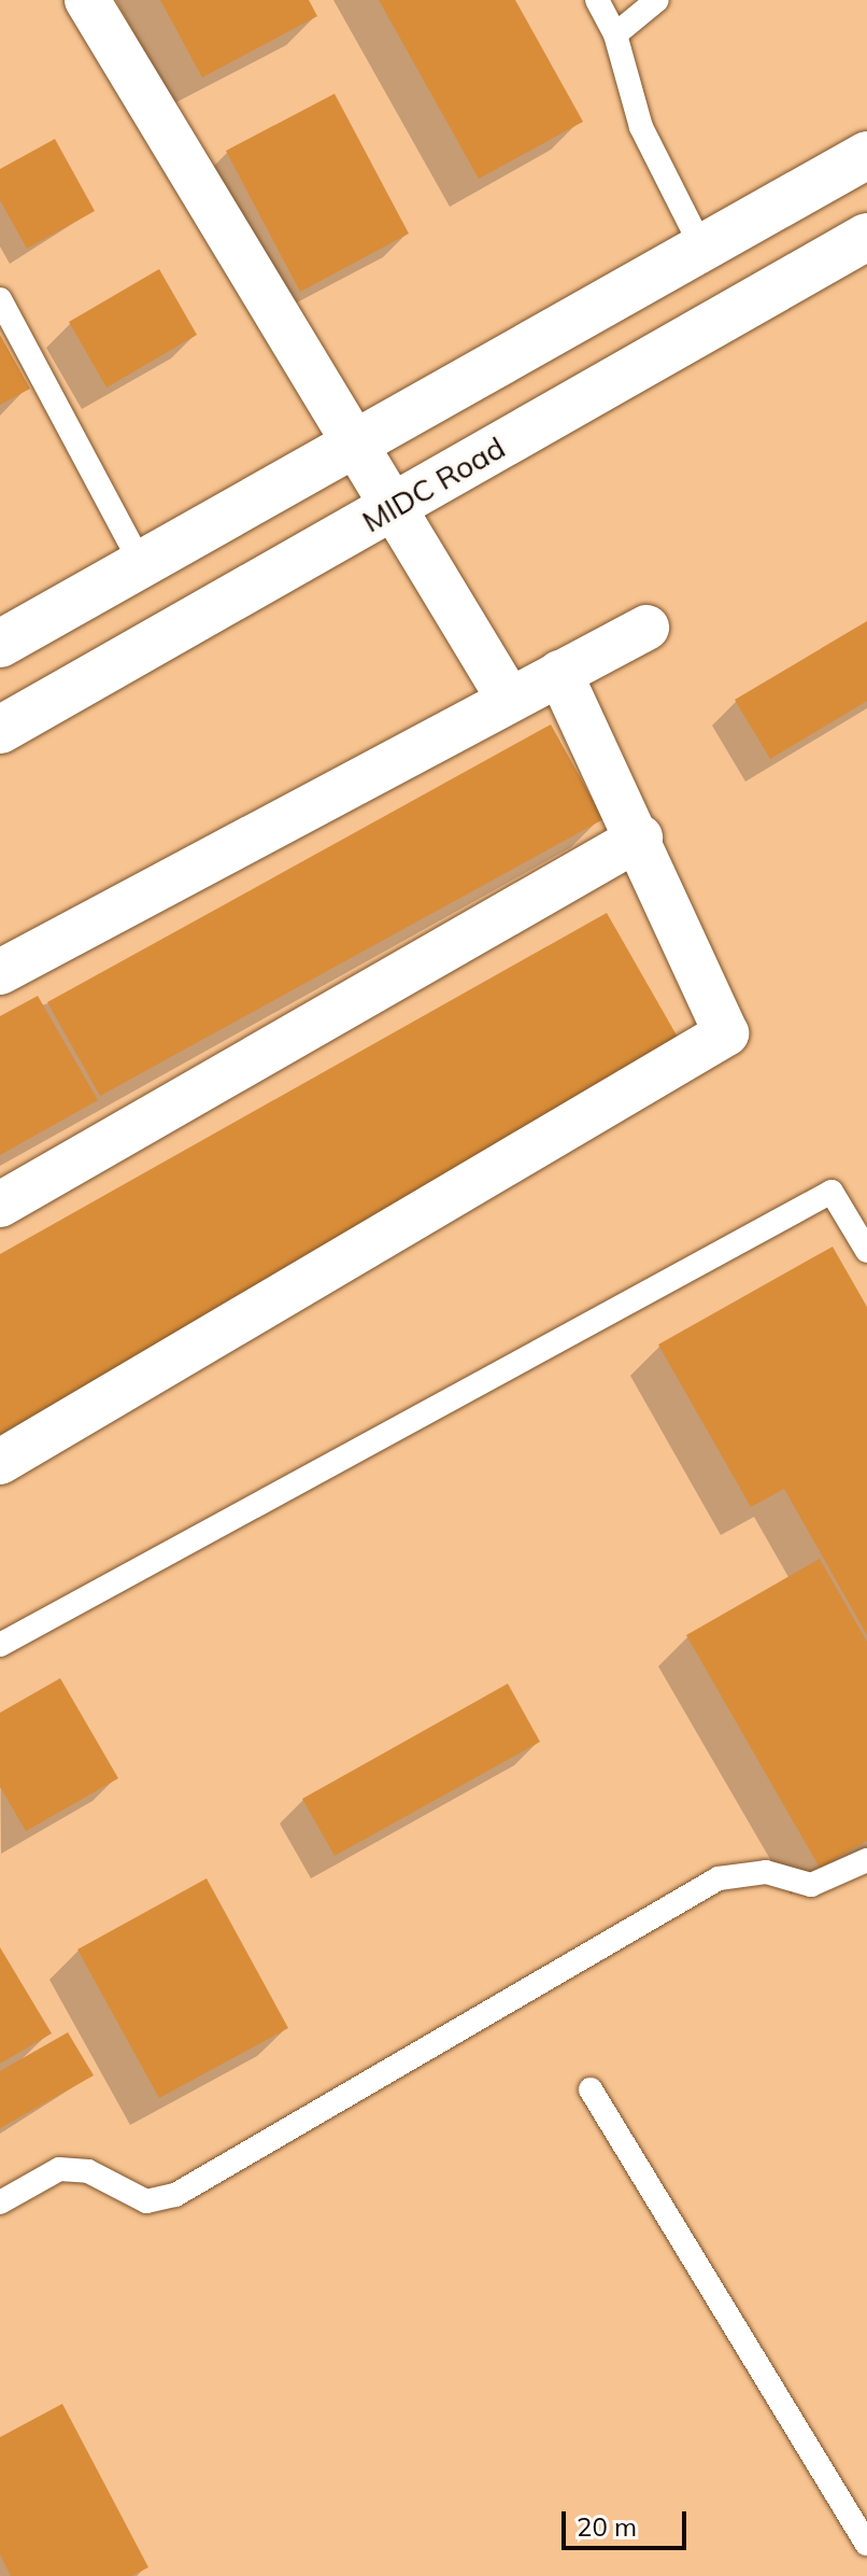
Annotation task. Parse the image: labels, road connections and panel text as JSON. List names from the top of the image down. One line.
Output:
{"streets":{"main road":["MIDC Road"]},"scale_bar":"20 m"}
